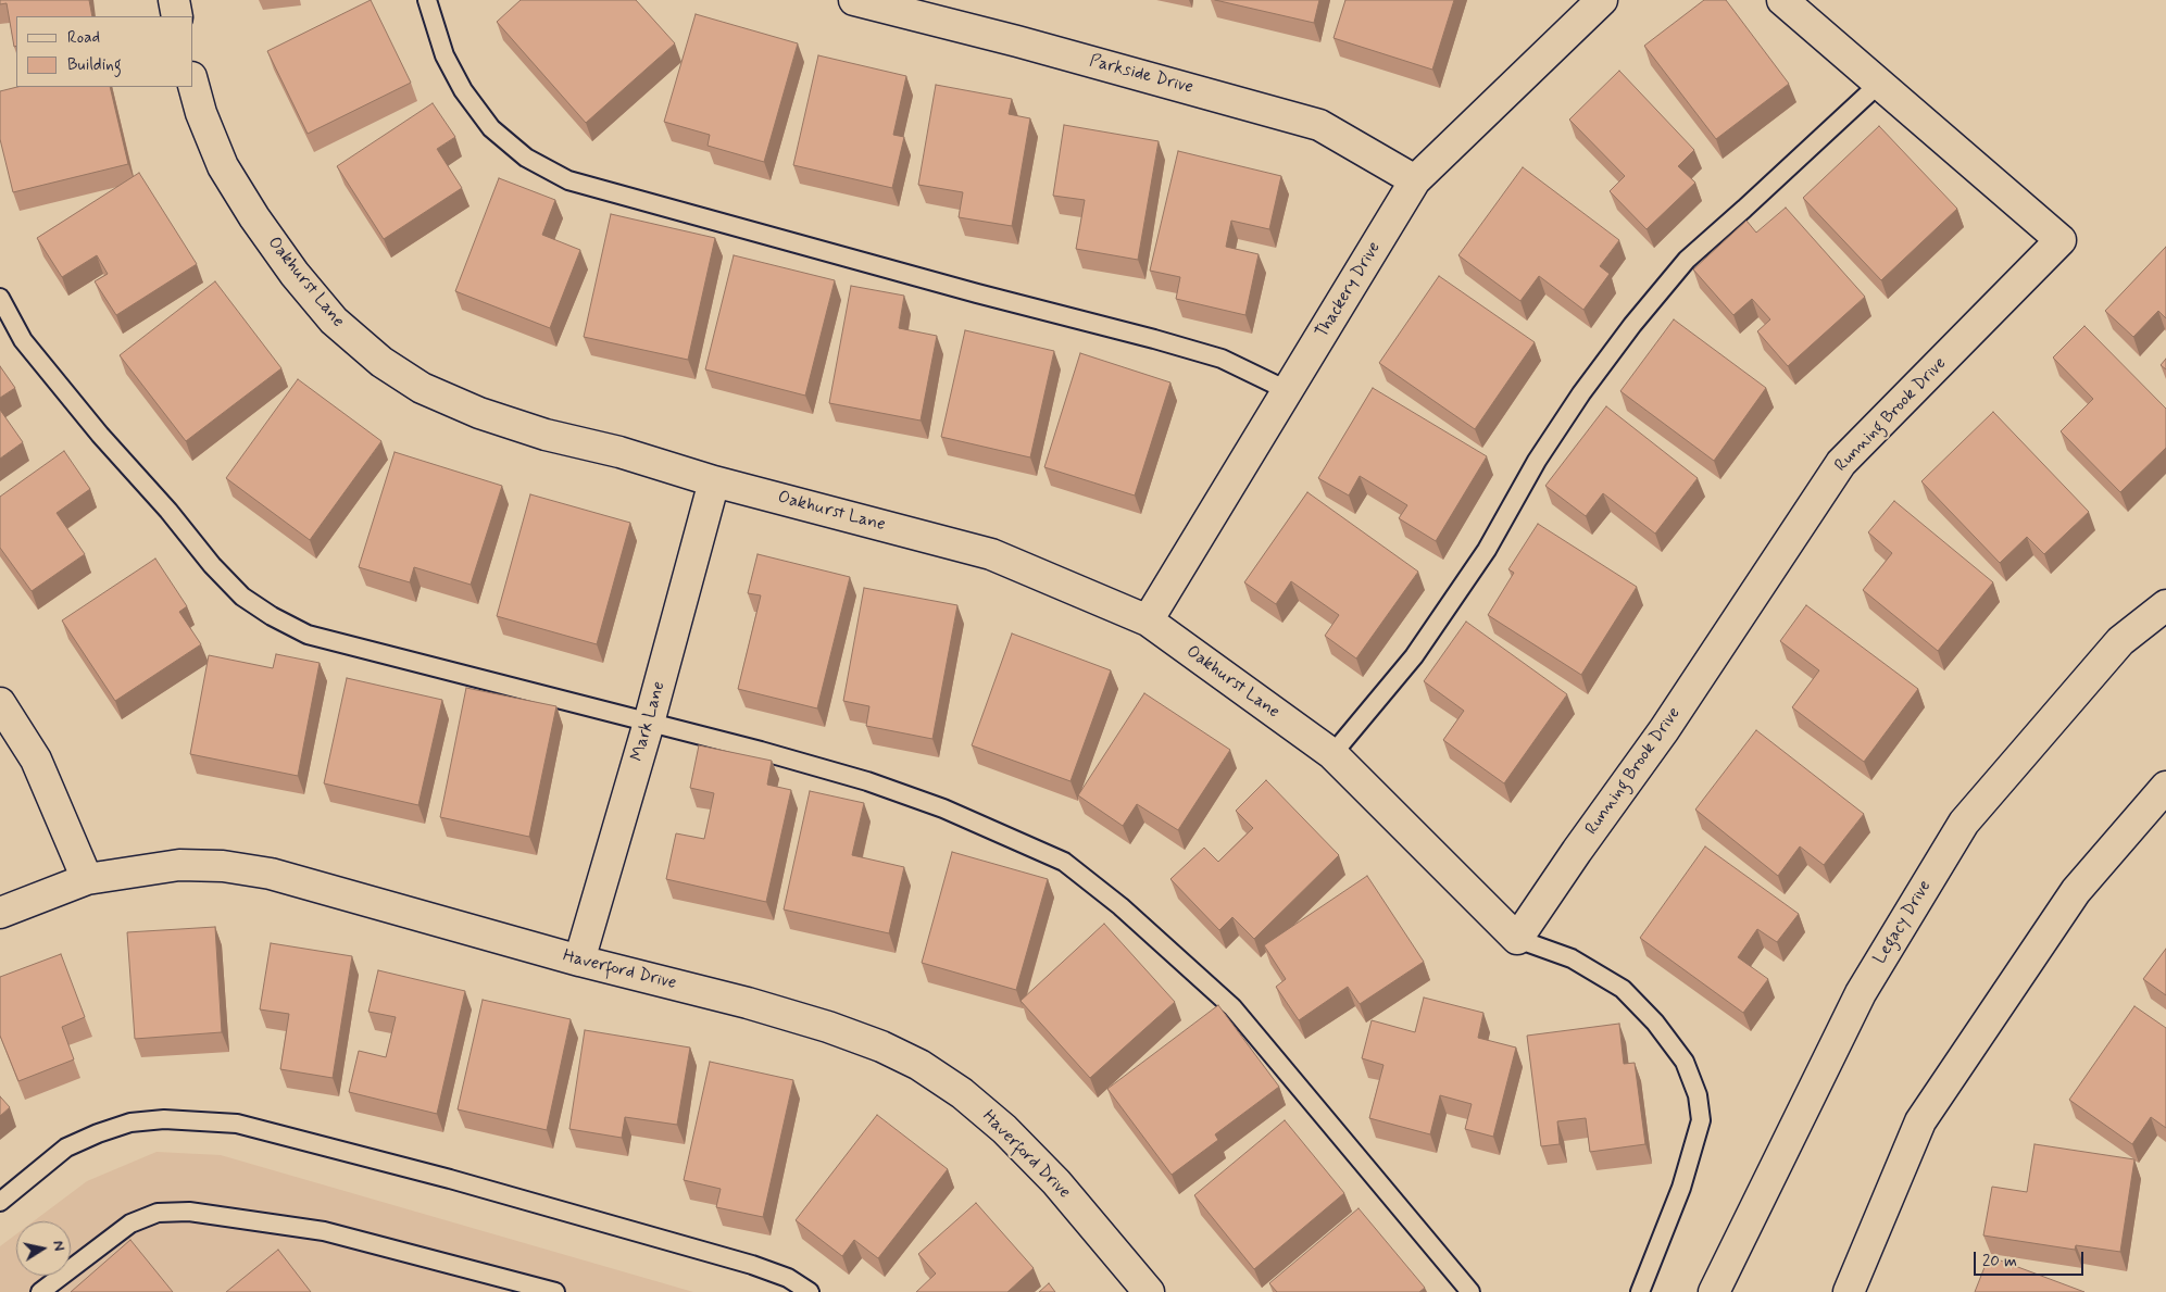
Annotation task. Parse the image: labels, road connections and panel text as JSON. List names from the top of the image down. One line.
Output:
{"streets":{"street":["Parkside Drive","Oakhurst Lane","Thackery Drive","Running Brook Drive","Mark Lane","Legacy Drive","Haverford Drive"]},"crossings":[["Parkside Drive","Thackery Drive"],["Oakhurst Lane","Thackery Drive"],["Oakhurst Lane","Running Brook Drive"],["Oakhurst Lane","Mark Lane"],["Mark Lane","Haverford Drive"]],"legend":["Road","Building"],"scale_bar":"20 m","north":"right"}
